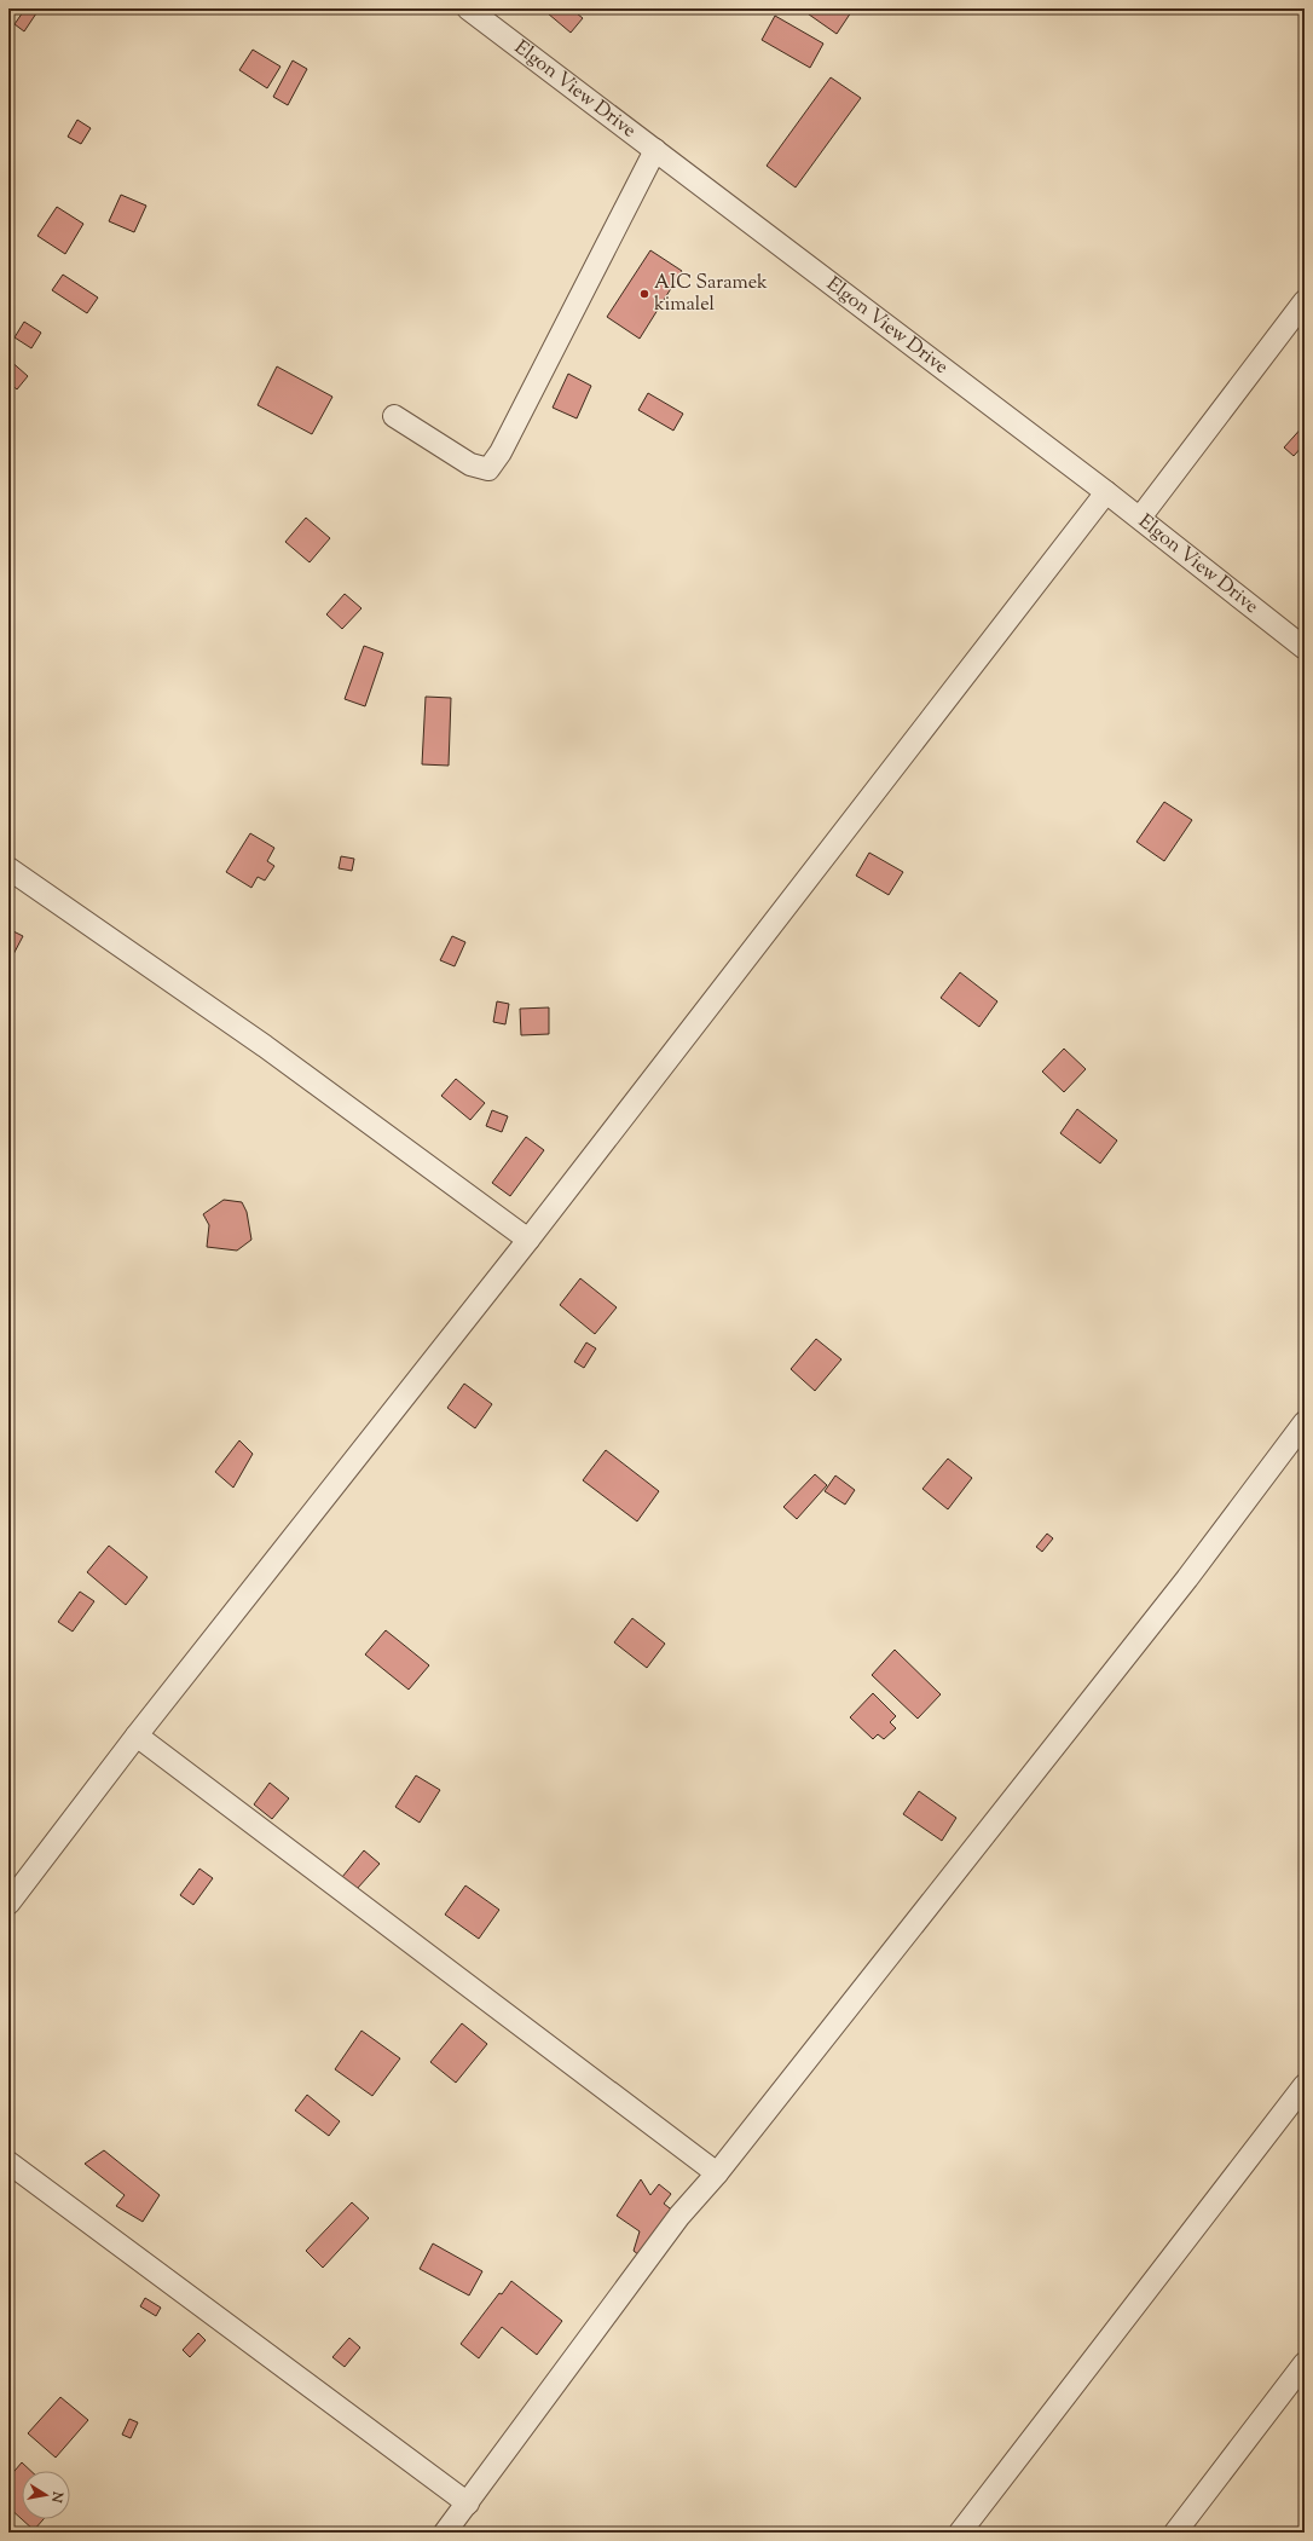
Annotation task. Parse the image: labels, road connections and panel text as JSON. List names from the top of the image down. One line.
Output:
{"streets":{"street":["Elgon View Drive"]},"places":["AIC Saramek kimalel"],"north":"right"}
